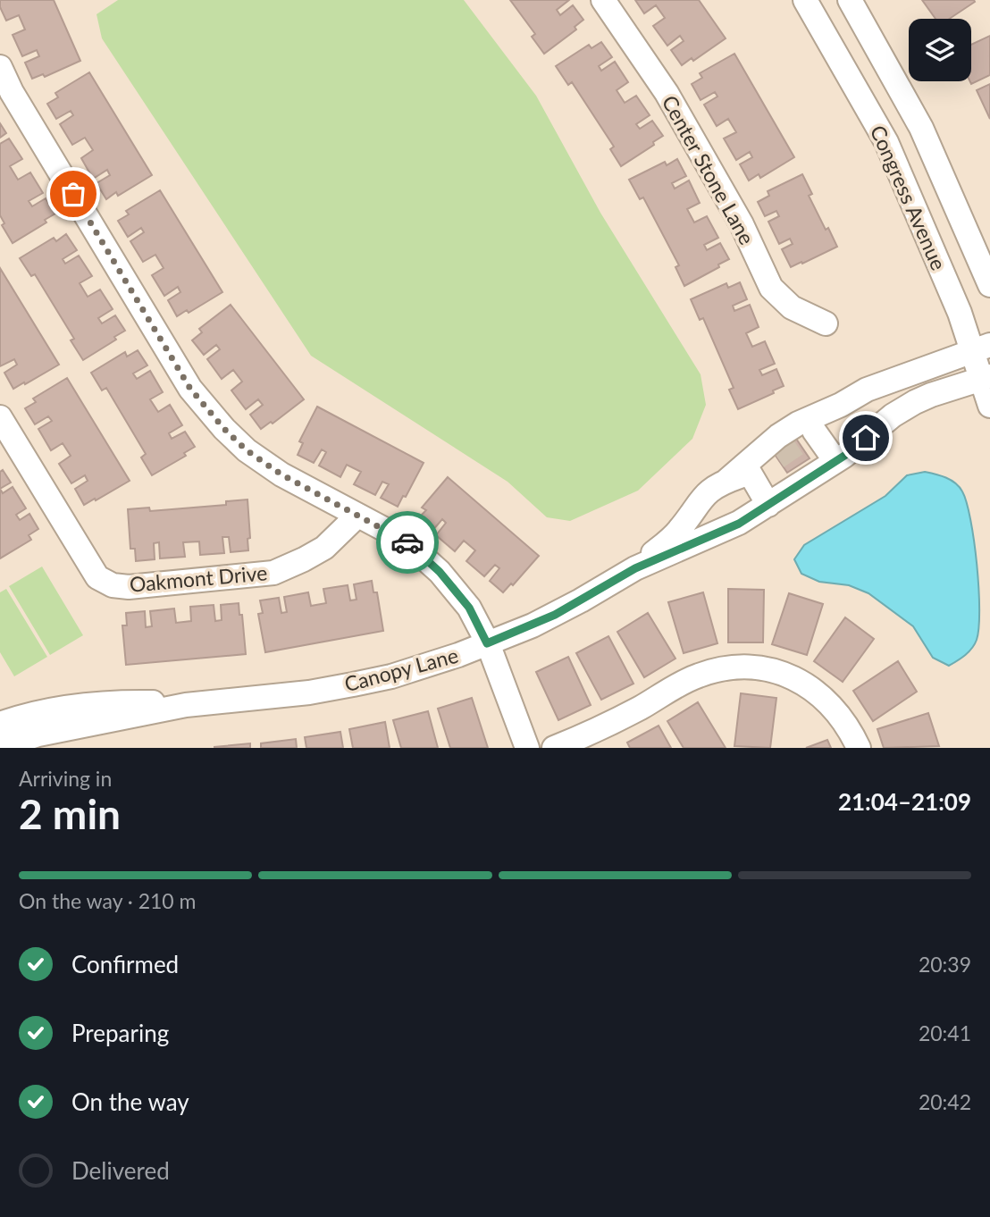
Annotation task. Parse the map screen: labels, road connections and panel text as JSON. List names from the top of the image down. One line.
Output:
{"streets":{"street":["Center Stone Lane","Congress Avenue","Oakmont Drive","Canopy Lane"]},"crossings":[["Congress Avenue","Canopy Lane"]],"page":{"heading":["2 min","Arriving in","21:04–21:09"],"bar":"On the way · 210 m","list":[["Confirmed","20:39"],["Preparing","20:41"],["On the way","20:42"],"Delivered"]}}
